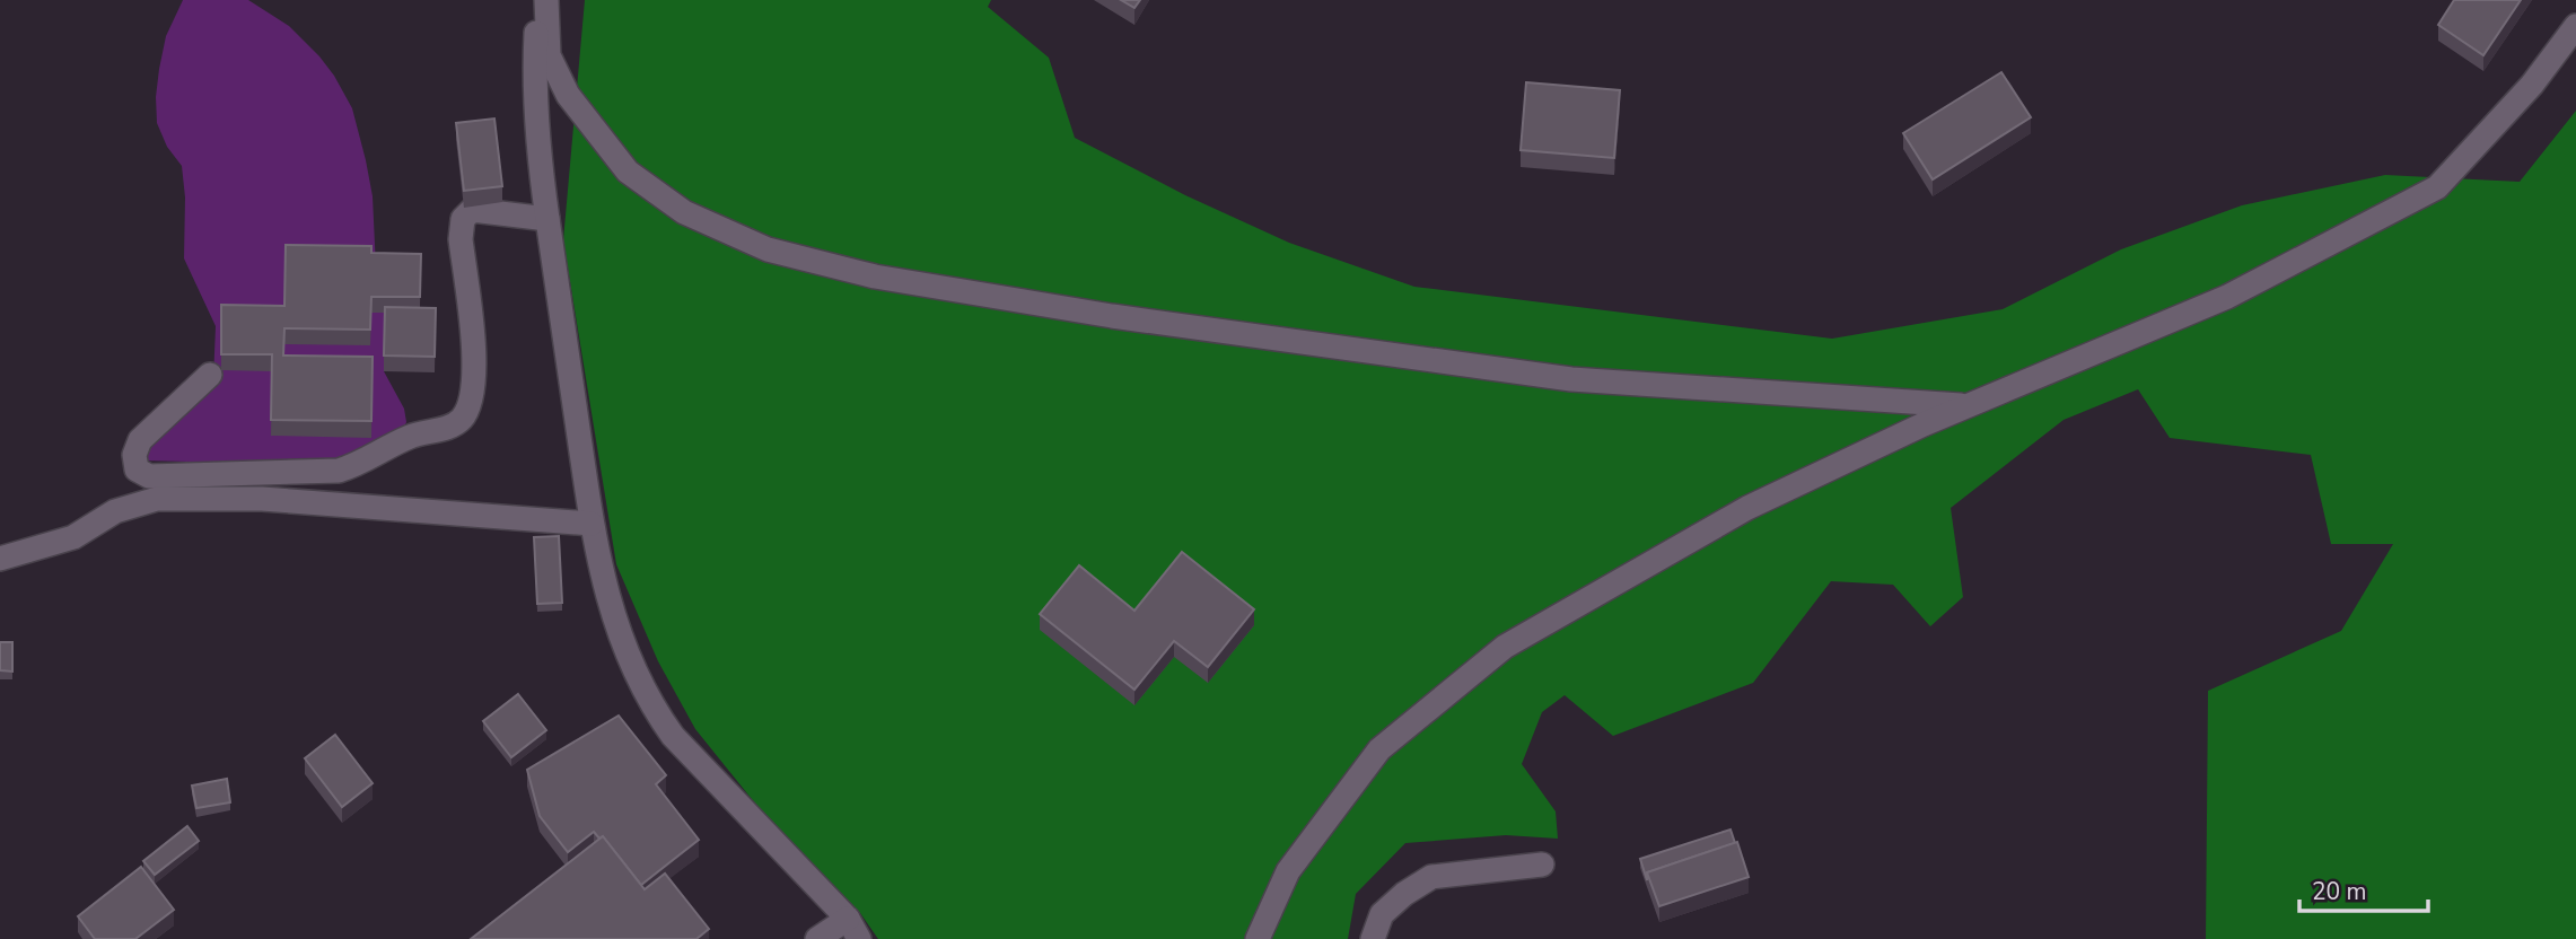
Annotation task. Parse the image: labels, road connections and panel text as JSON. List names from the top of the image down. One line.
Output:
{"scale_bar":"20 m"}
